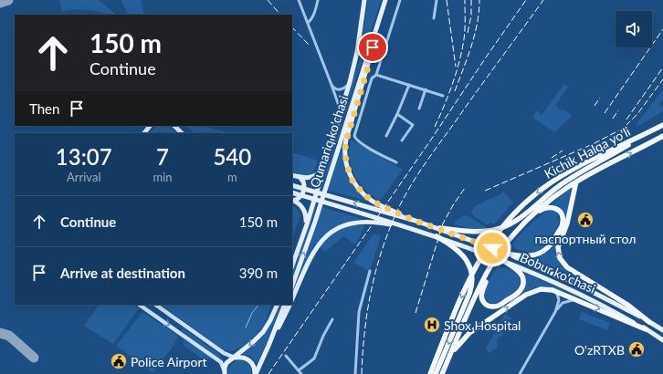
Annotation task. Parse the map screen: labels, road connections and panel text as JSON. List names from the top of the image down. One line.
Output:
{"streets":{"highway":["Kichik Halqa yo'li"],"main road":["Qumariq ko'chasi","Bobur ko'chasi"]},"places":{"public building":["паспортный стол","O'zRTXB","Police Airport"],"hospital":["Shox Hospital"]},"page":{"turn":["150 m","Continue"],"then":"Then","eta":["13:07","Arrival","7","min","540","m"],"list":[{"name":"Continue","value":"150 m"},{"name":"Arrive at destination","value":"390 m"}]}}
